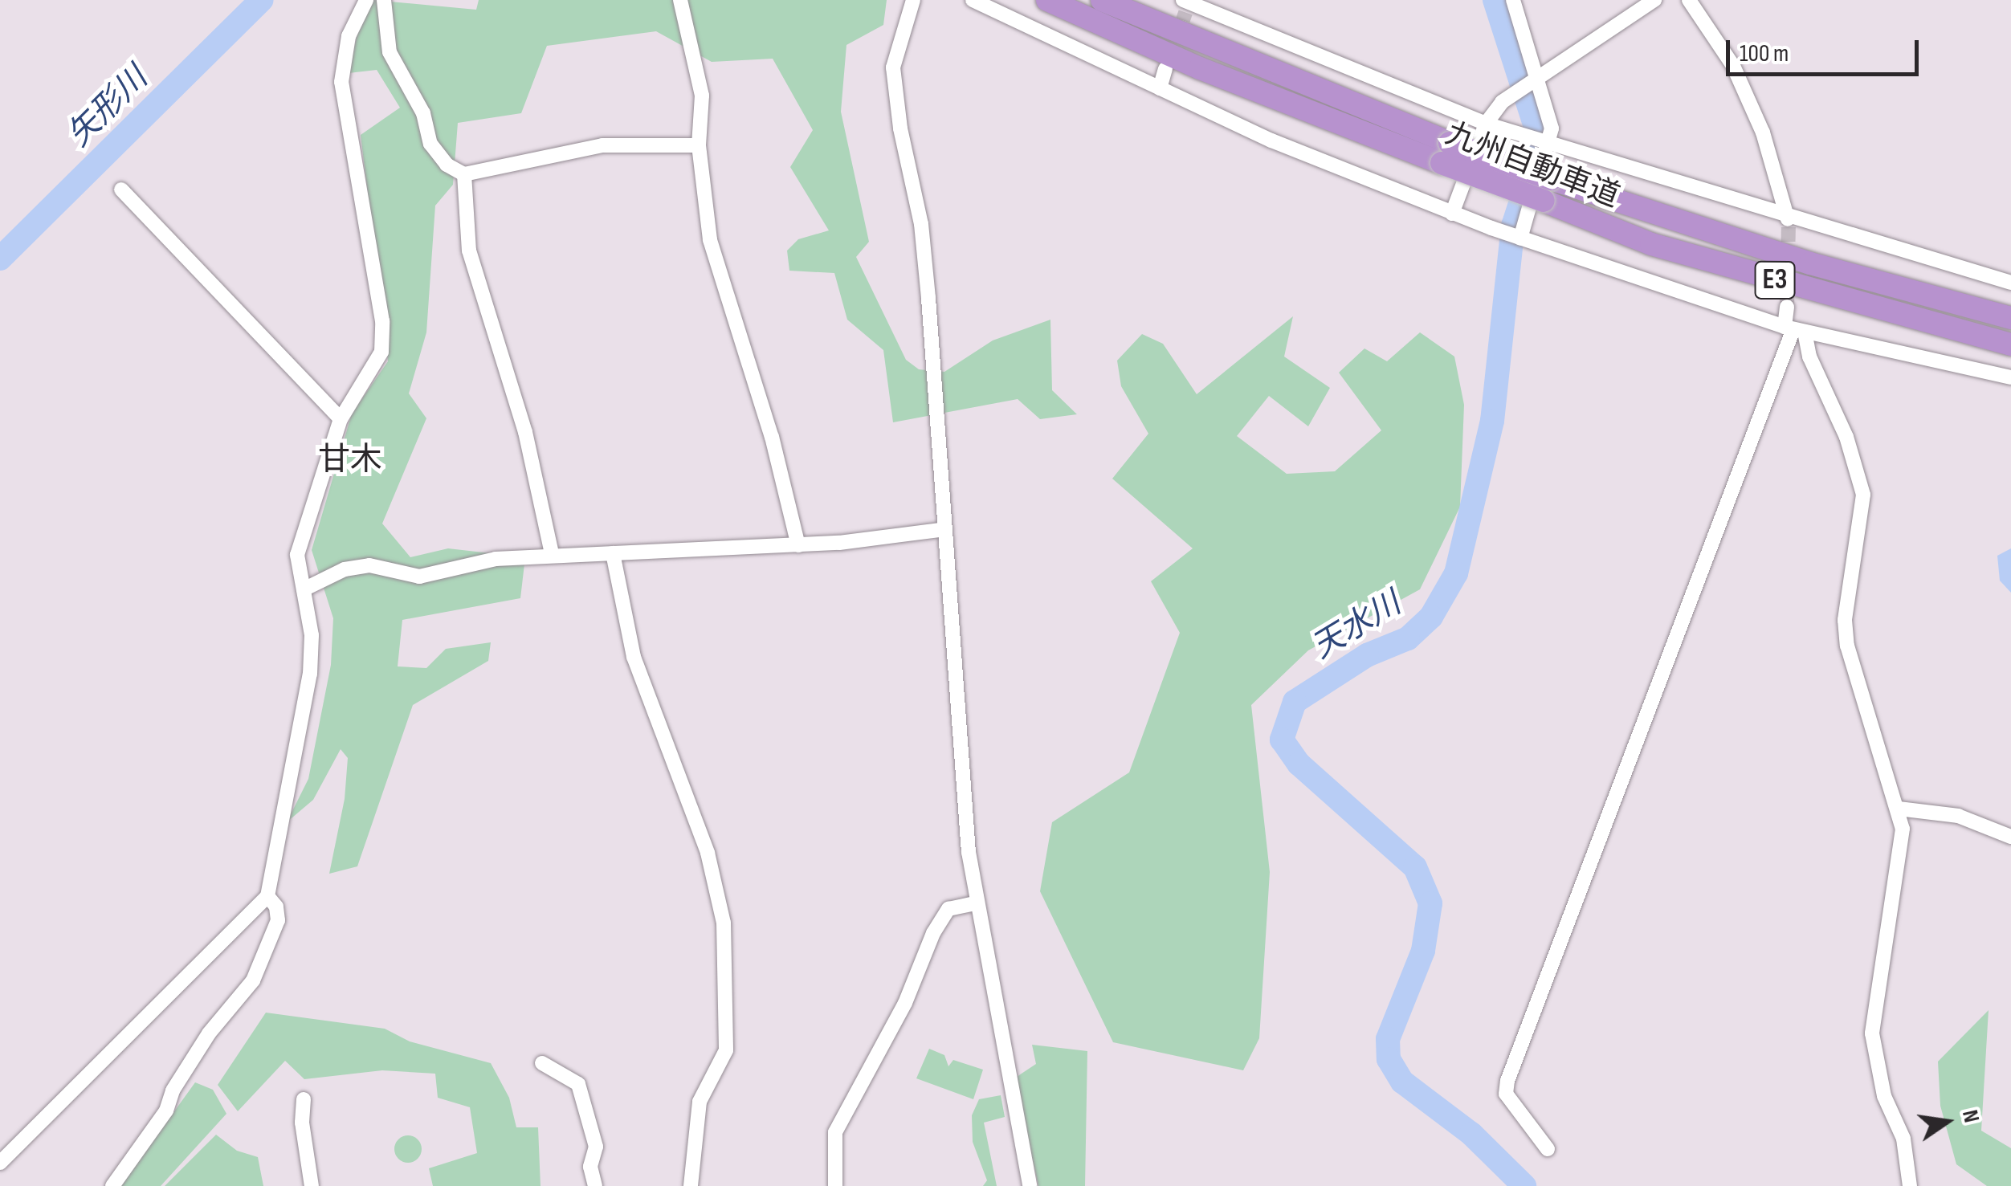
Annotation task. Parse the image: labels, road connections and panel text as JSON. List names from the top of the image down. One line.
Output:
{"streets":{"highway":["九州自動車道","E3"]},"districts":["甘木"],"water":["矢形川","天水川"],"scale_bar":"100 m","north":"right"}
